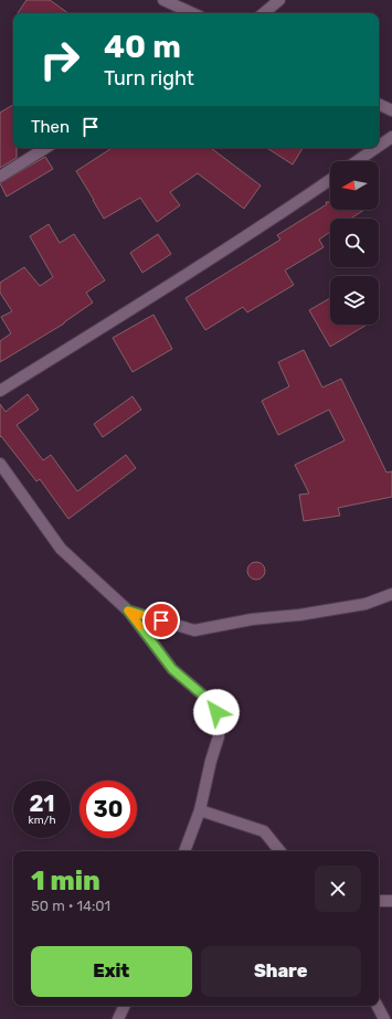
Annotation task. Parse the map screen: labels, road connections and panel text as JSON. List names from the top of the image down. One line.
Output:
{"north":"left","page":{"turn":["40 m","Turn right"],"then":"Then","speed":"21 km/h","limit":"30","heading":["1 min","50 m · 14:01"],"buttons":["Exit","Share"]}}
